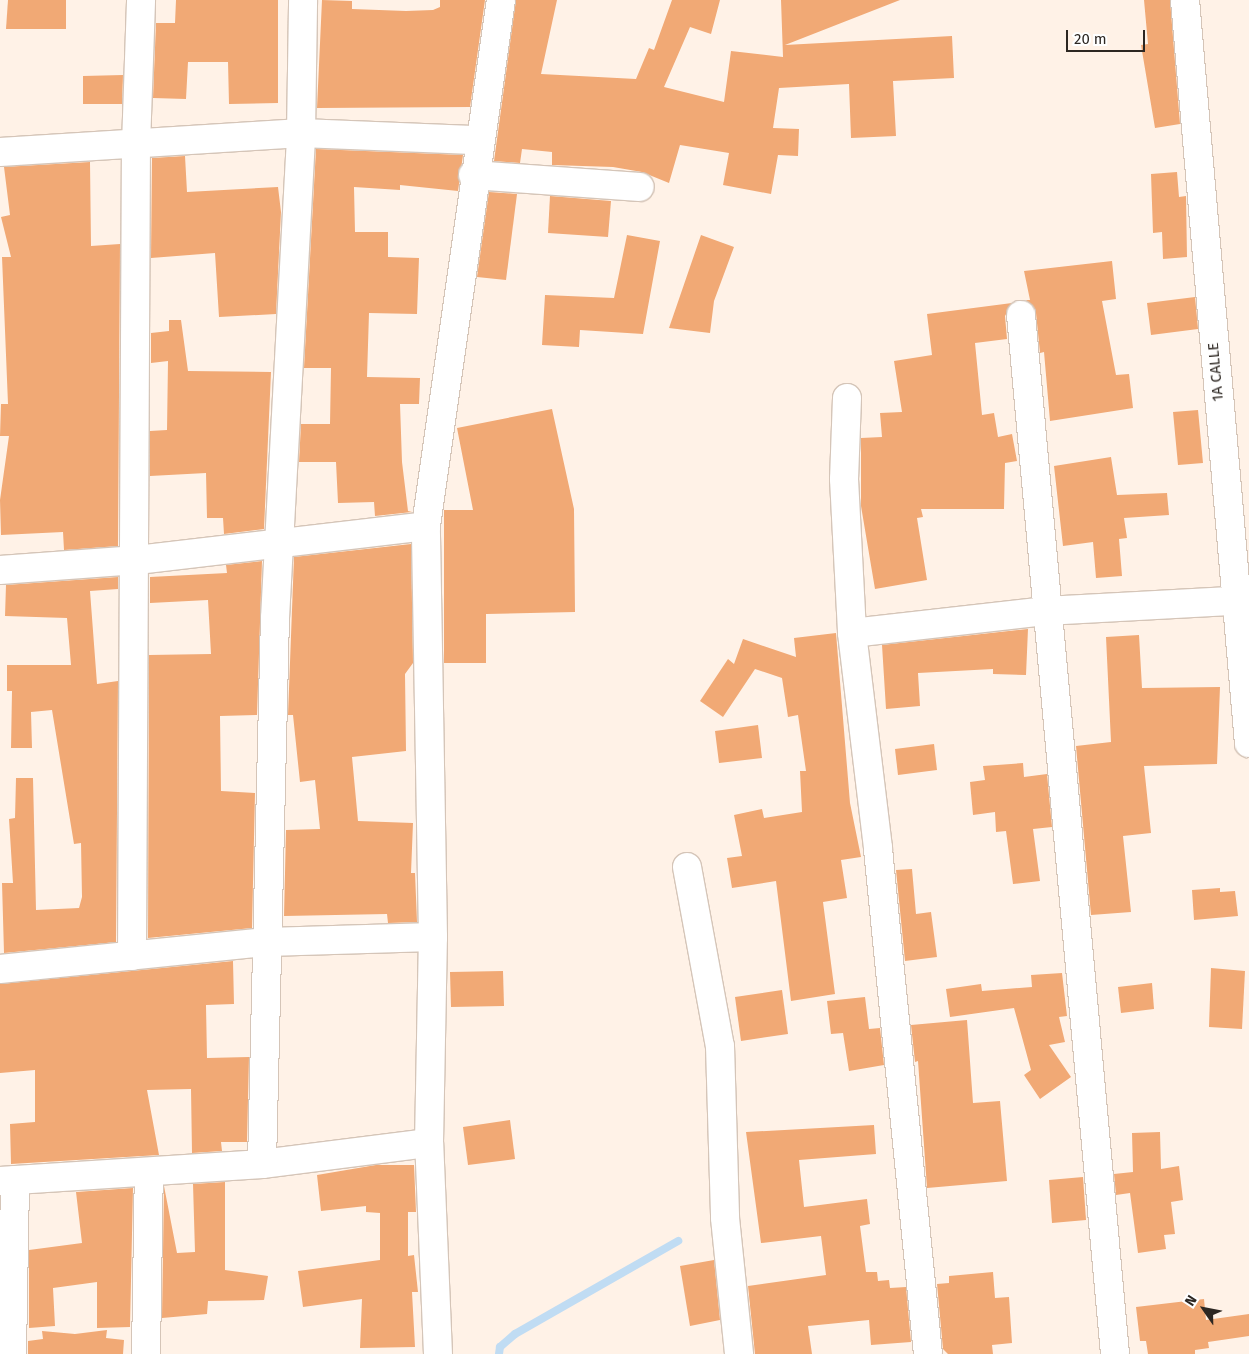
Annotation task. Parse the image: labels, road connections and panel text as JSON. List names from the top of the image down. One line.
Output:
{"streets":{"street":["1A CALLE"]},"scale_bar":"20 m","north":"top left"}
